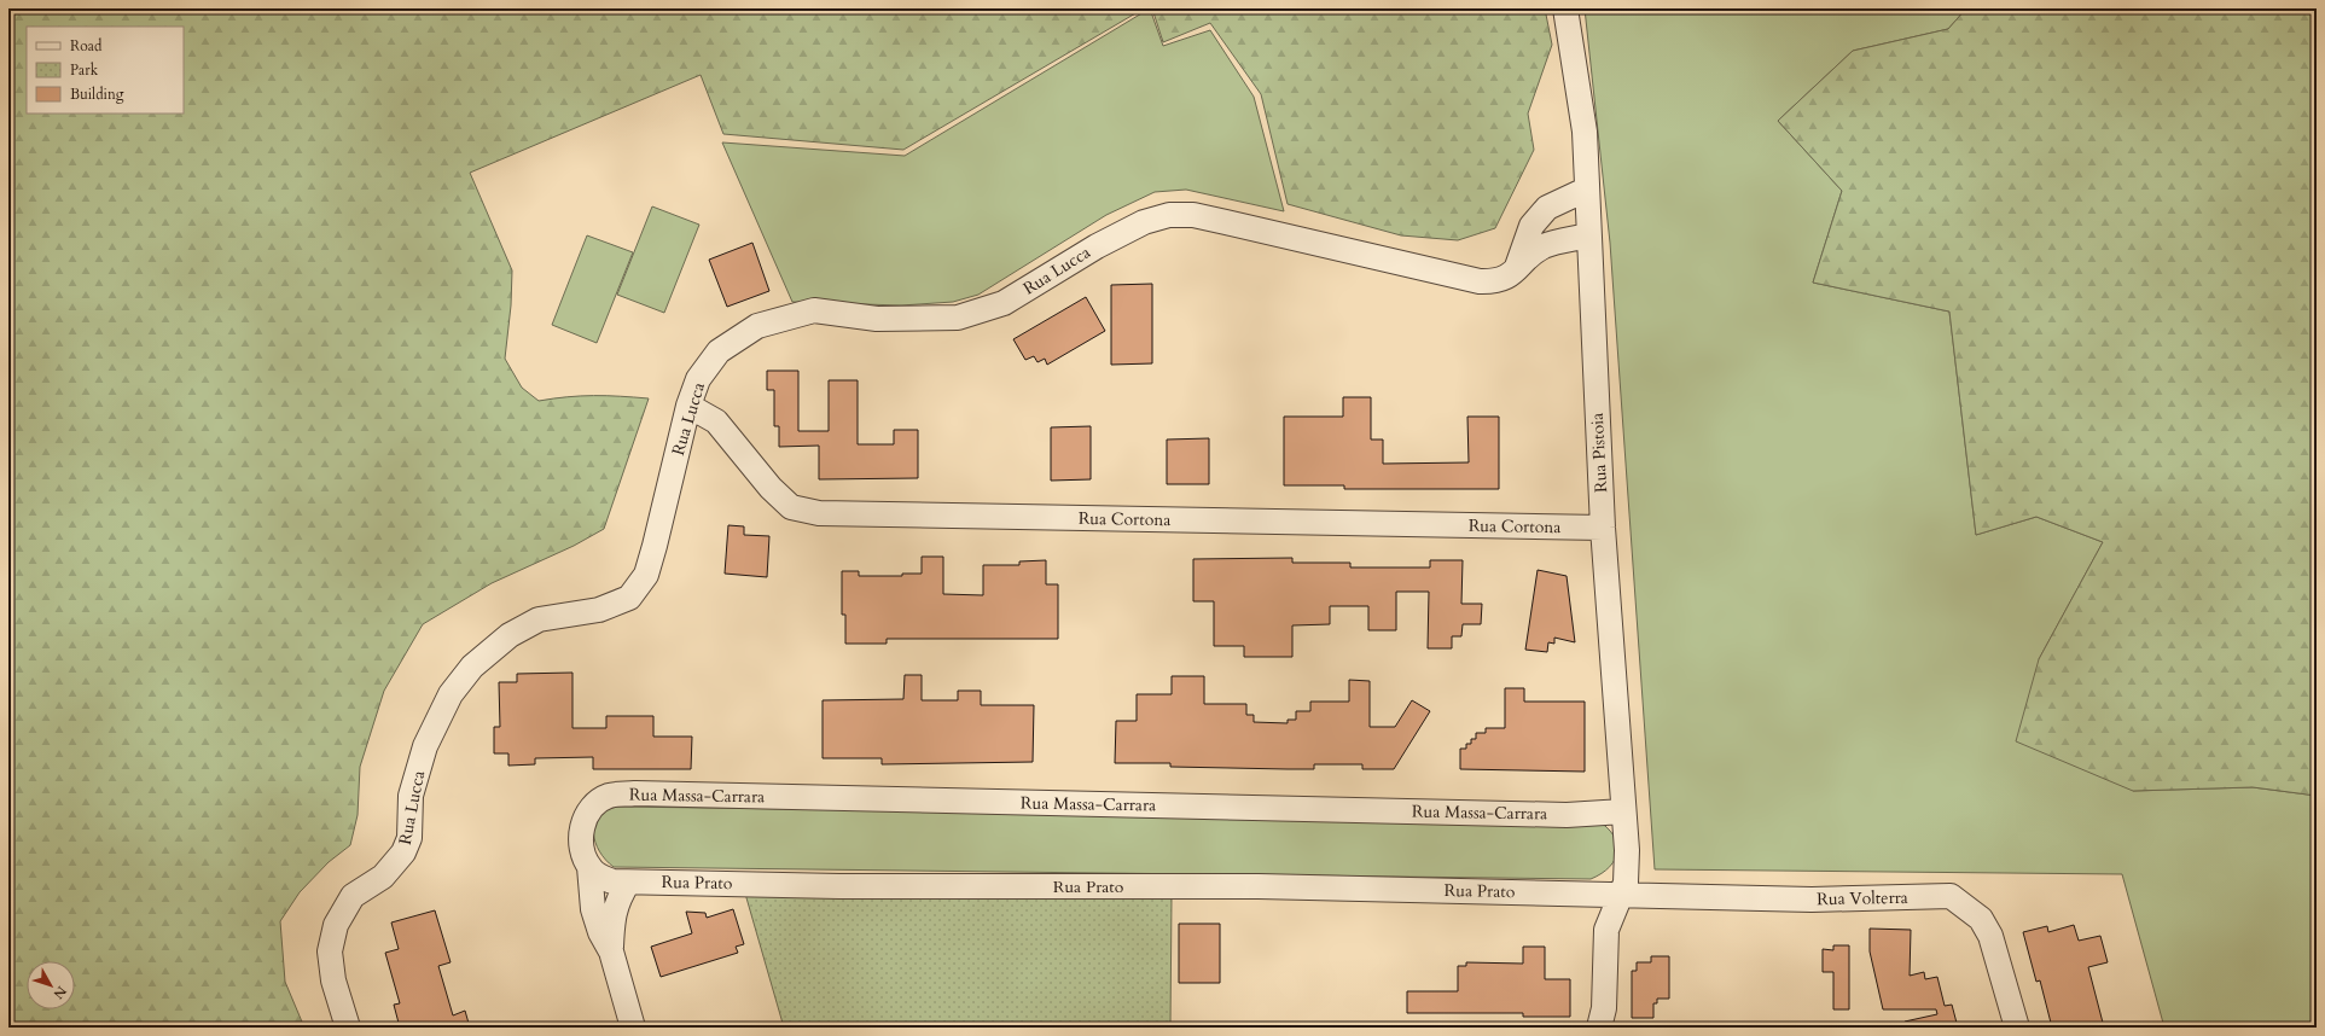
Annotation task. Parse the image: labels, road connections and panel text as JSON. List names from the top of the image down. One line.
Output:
{"streets":{"street":["Rua Lucca","Rua Pistoia","Rua Cortona","Rua Massa-Carrara","Rua Prato","Rua Volterra"]},"crossings":[["Rua Lucca","Rua Pistoia"],["Rua Lucca","Rua Cortona"],["Rua Pistoia","Rua Cortona"],["Rua Pistoia","Rua Massa-Carrara"],["Rua Pistoia","Rua Prato"],["Rua Pistoia","Rua Volterra"],["Rua Massa-Carrara","Rua Prato"],["Rua Prato","Rua Volterra"]],"legend":["Road","Park","Building"],"north":"bottom right"}
